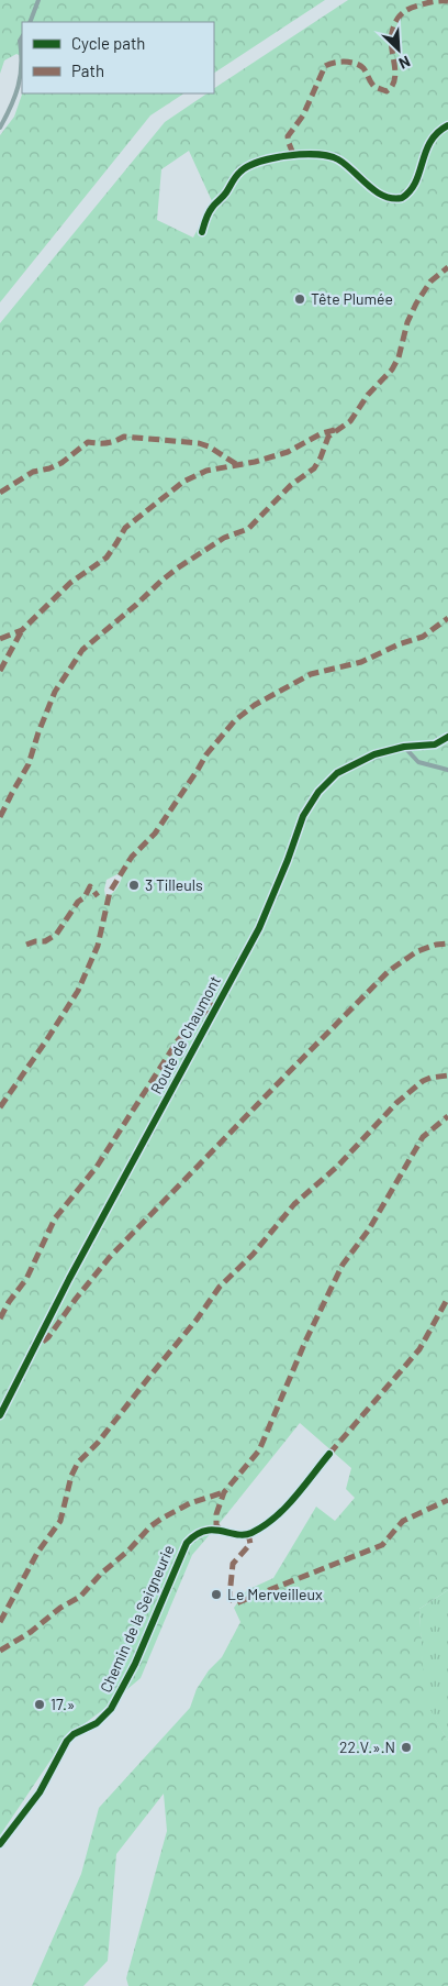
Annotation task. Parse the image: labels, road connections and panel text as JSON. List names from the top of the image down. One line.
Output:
{"streets":{"street":["Route de Chaumont","Chemin de la Seigneurie"]},"places":["Tête Plumée","3 Tilleuls","Le Merveilleux","17.»","22.V.».N"],"legend":["Cycle path","Path"],"north":"bottom right"}
